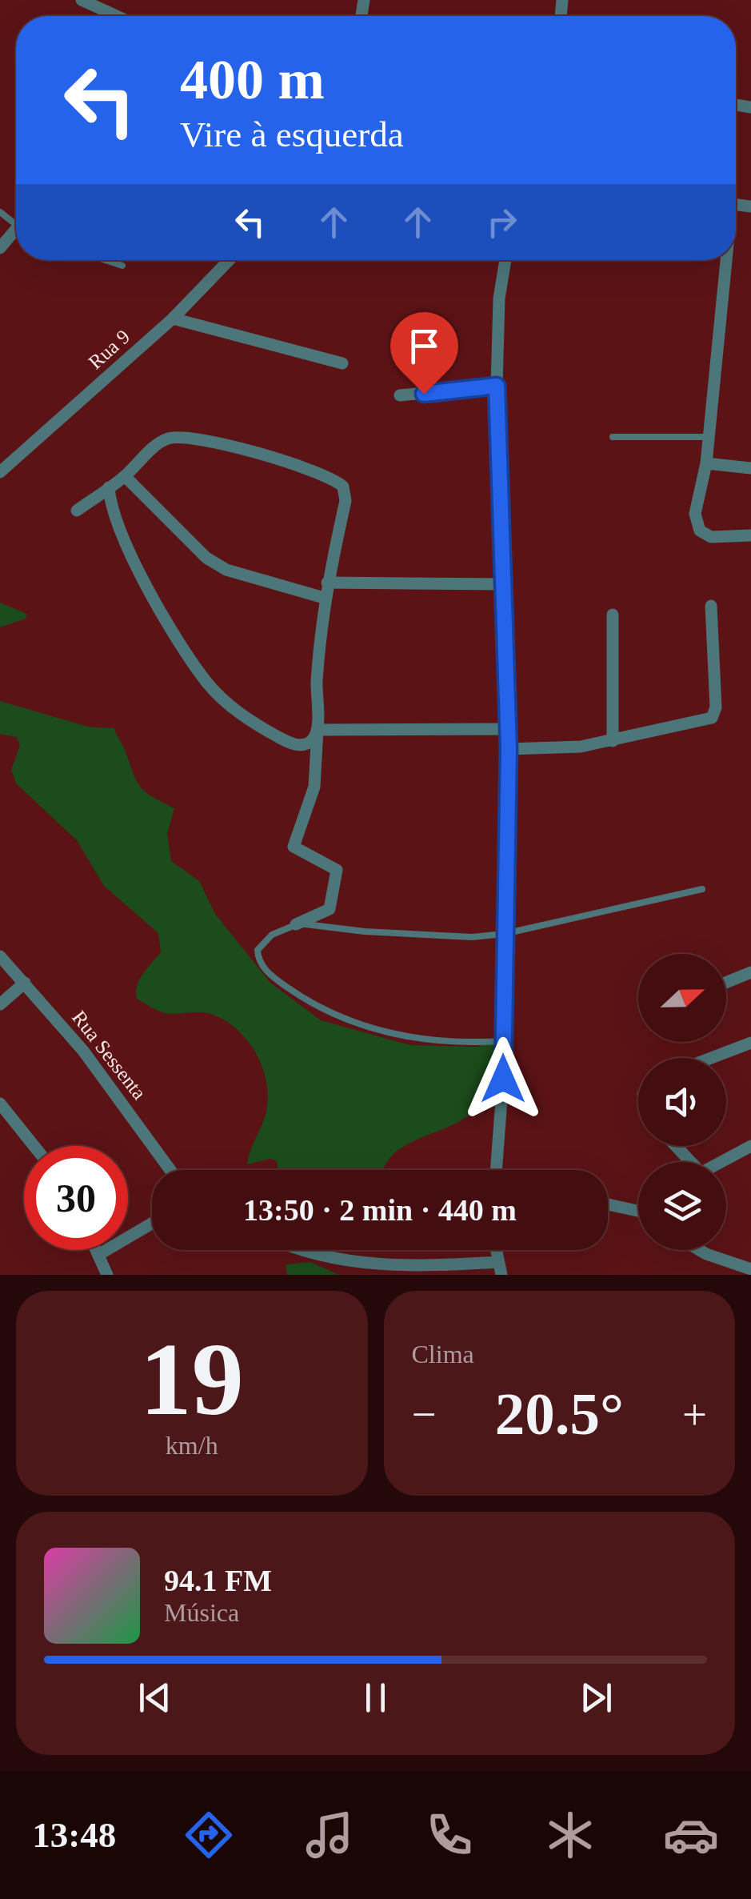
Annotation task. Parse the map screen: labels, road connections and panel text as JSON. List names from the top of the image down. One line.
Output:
{"streets":{"street":["Rua 9","Rua Sessenta"]},"north":"right","page":{"turn":["400 m","Vire à esquerda"],"limit":"30","trip":"13:50 · 2 min · 440 m","tile":[["19","km/h"],"Clima"],"heat":["−","20.5°","+"],"song":["94.1 FM","Música"],"tabs":"13:48"}}
